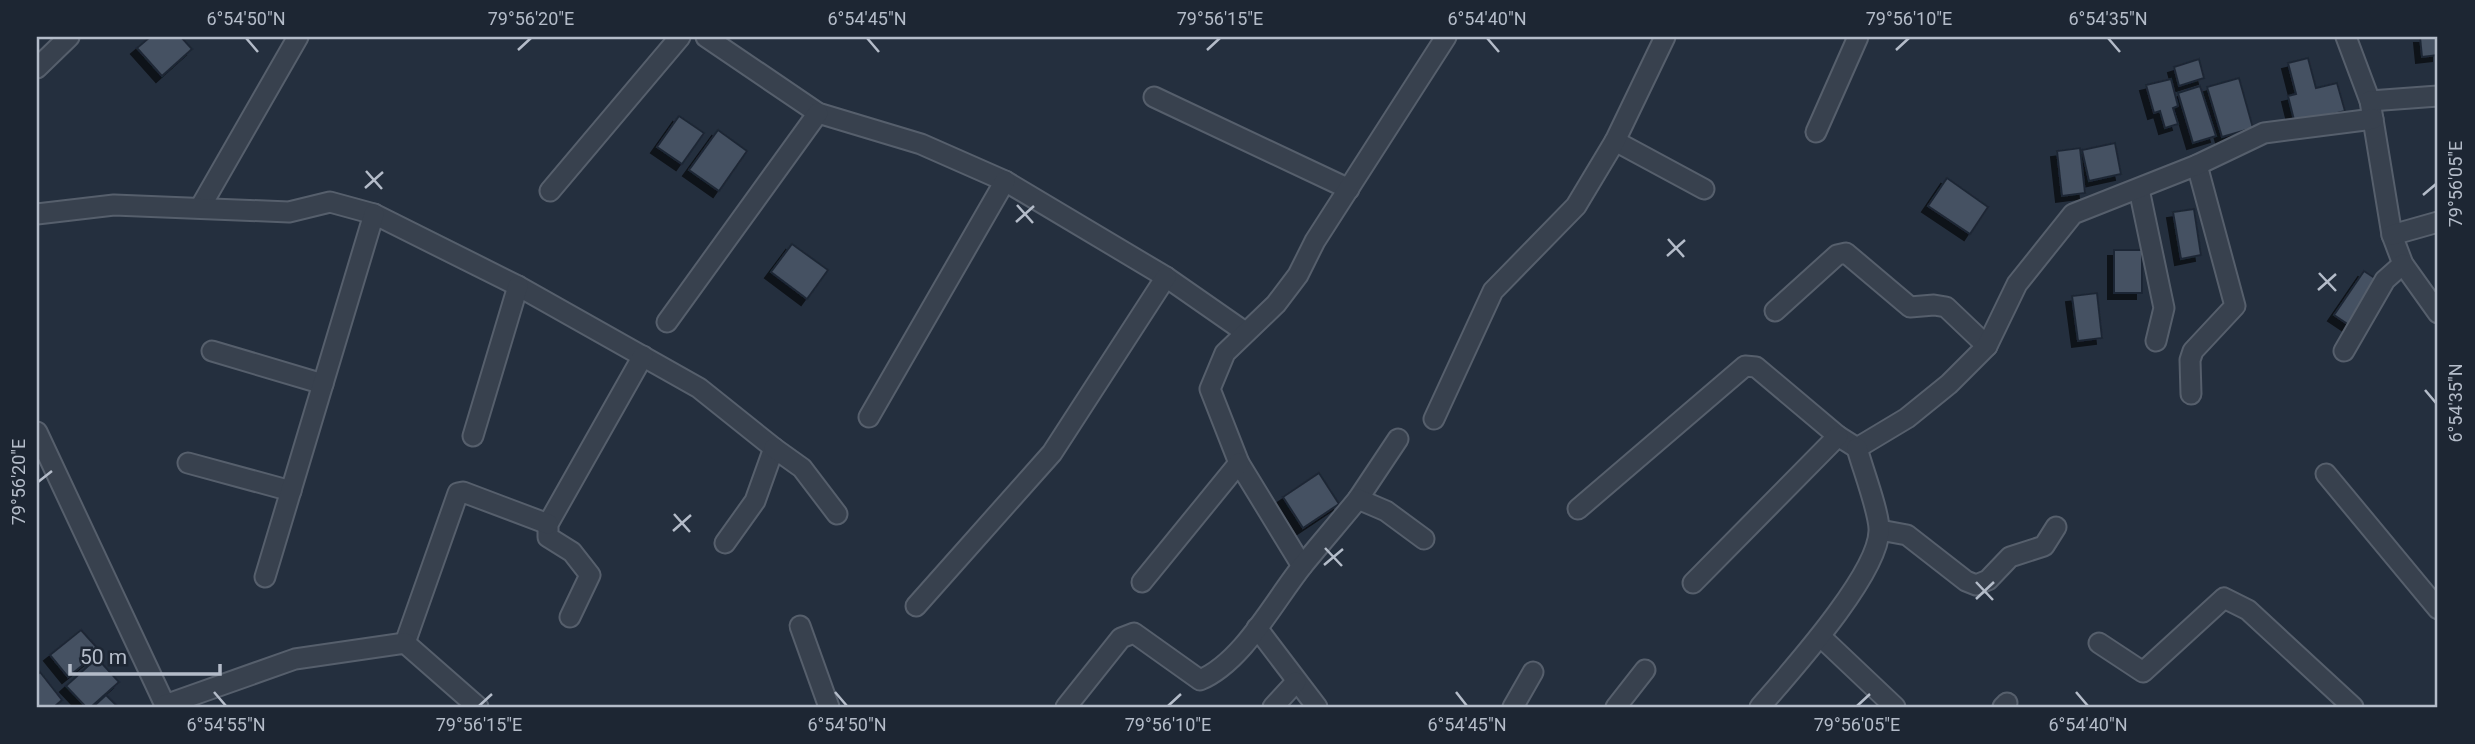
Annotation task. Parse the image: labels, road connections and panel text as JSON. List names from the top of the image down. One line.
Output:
{"scale_bar":"50 m","coordinates":["6°54'50\"N","79°56'20\"E","6°54'45\"N","79°56'15\"E","6°54'40\"N","79°56'10\"E","6°54'35\"N","79°56'05\"E","6°54'55\"N"]}
